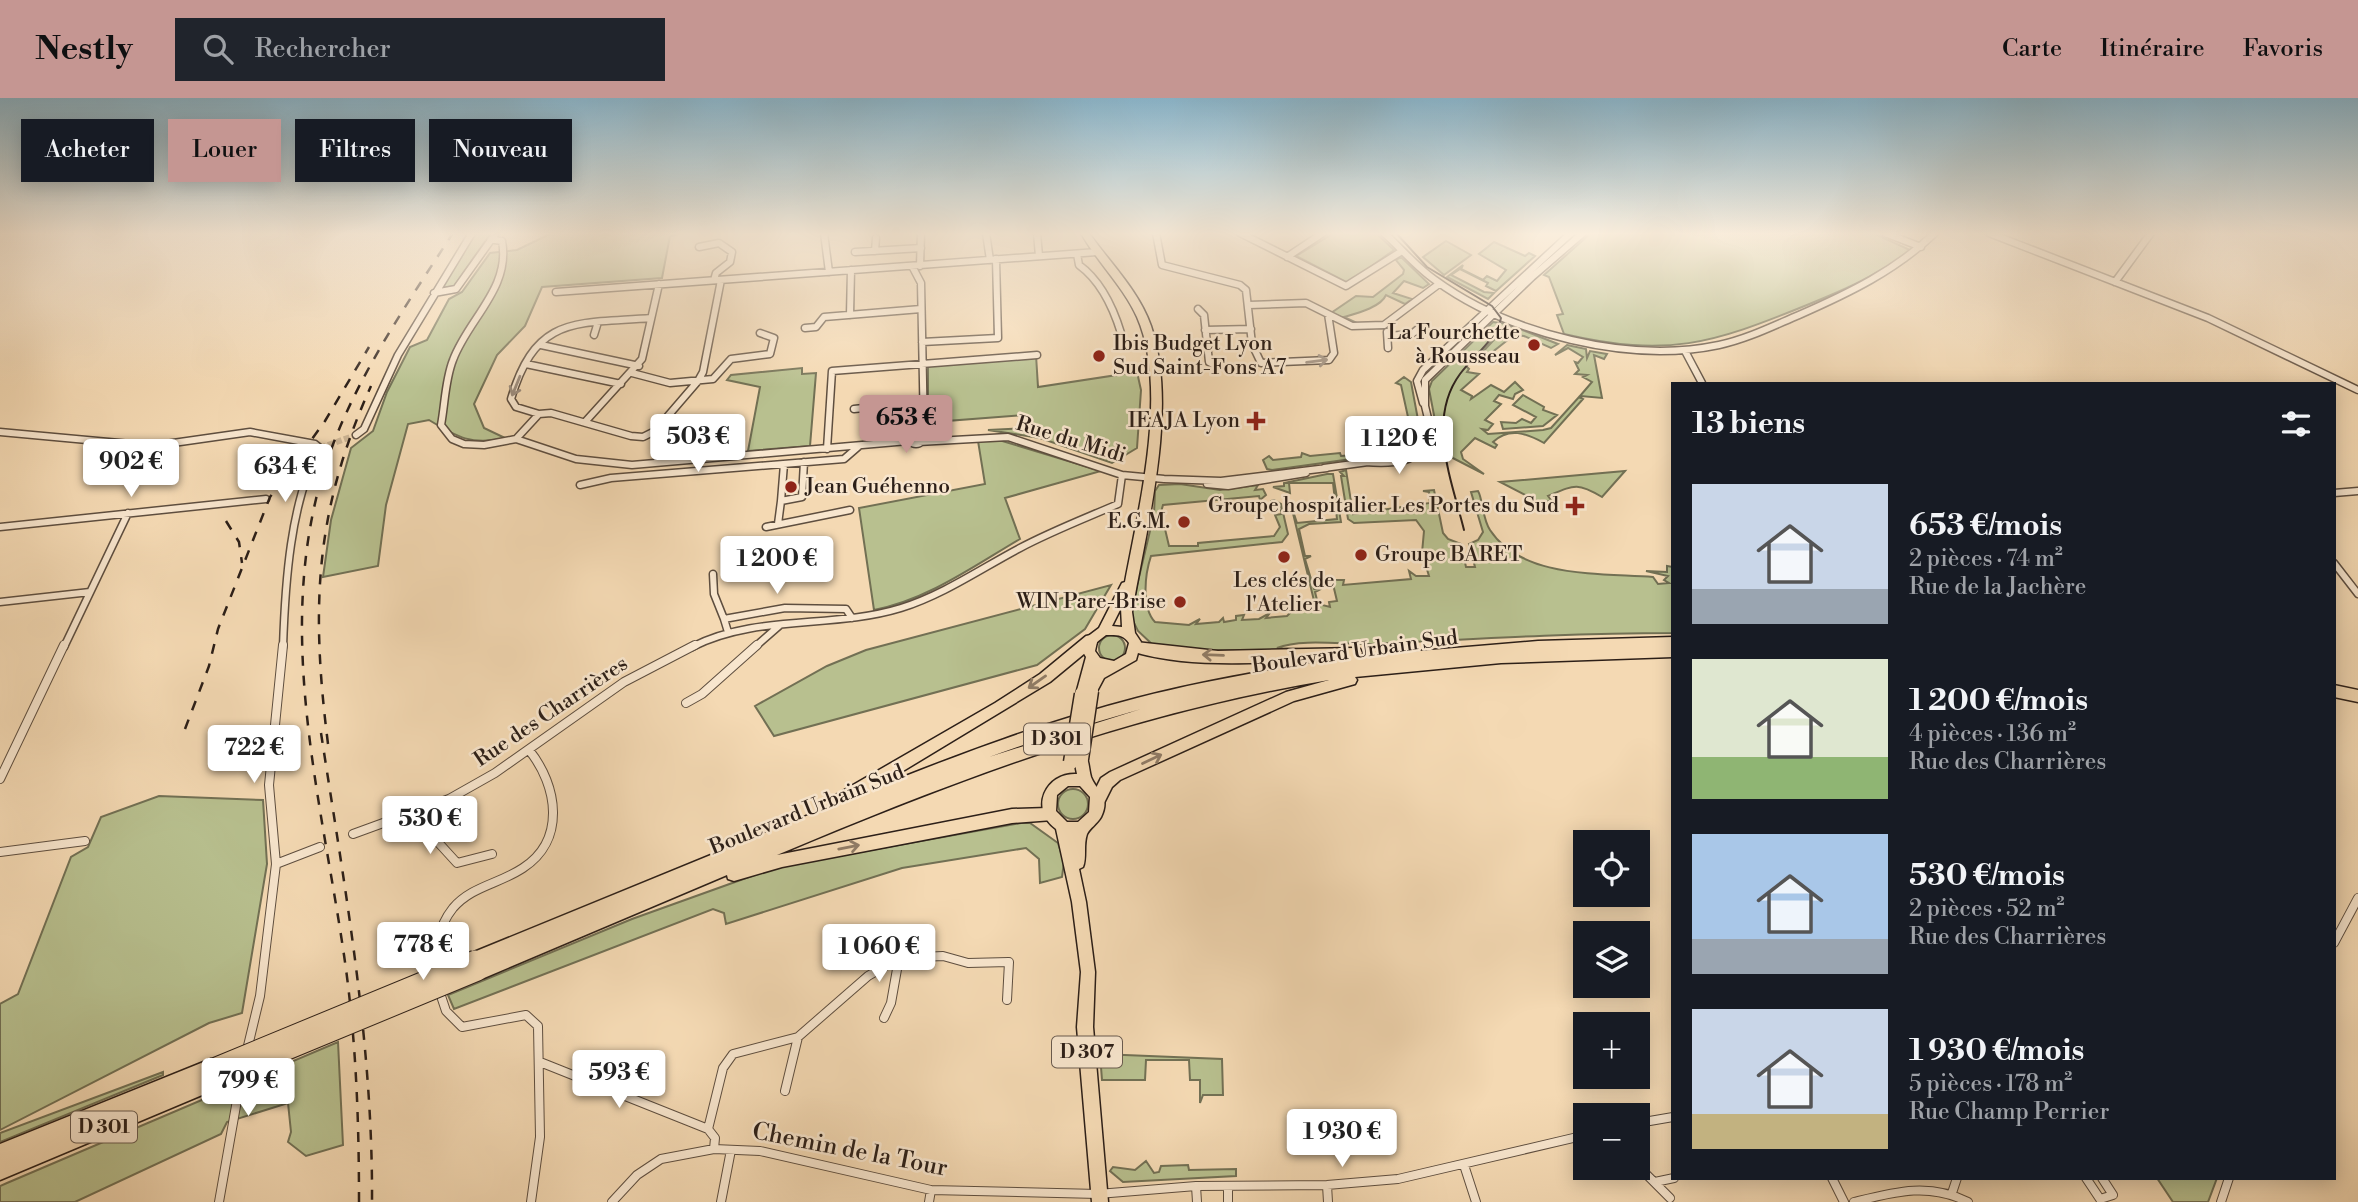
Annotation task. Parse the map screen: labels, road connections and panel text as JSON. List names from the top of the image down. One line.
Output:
{"streets":{"highway":["Boulevard Urbain Sud","D 301"],"main road":["D 307"],"street":["Rue du Midi","Rue des Charrières","Chemin de la Tour"]},"crossings":[["Rue du Midi","Rue des Charrières"],["Boulevard Urbain Sud","D 301"],["D 307","Chemin de la Tour"]],"places":{"other":["La Fourchette à Rousseau","Ibis Budget Lyon Sud Saint-Fons A7","Jean Guéhenno","E.G.M.","Groupe BARET","Les clés de l'Atelier","WIN Pare-Brise"],"health":["IEAJA Lyon","Groupe hospitalier Les Portes du Sud"]},"page":{"header":"Nestly","search":"Rechercher","nav":["Carte","Itinéraire","Favoris"],"chip":["Acheter","Louer","Filtres","Nouveau"],"heading":"13 biens","price":["653 €","503 €","1 120 €","902 €","634 €","1 200 €","722 €","530 €","778 €","1 060 €","593 €","799 €","1 930 €"],"list":[{"name":"653 €/mois","note":"2 pièces · 74 m² · Rue de la Jachère"},{"name":"1 200 €/mois","note":"4 pièces · 136 m² · Rue des Charrières"},{"name":"530 €/mois","note":"2 pièces · 52 m² · Rue des Charrières"},{"name":"1 930 €/mois","note":"5 pièces · 178 m² · Rue Champ Perrier"}],"map_buttons":["+","−"]}}
